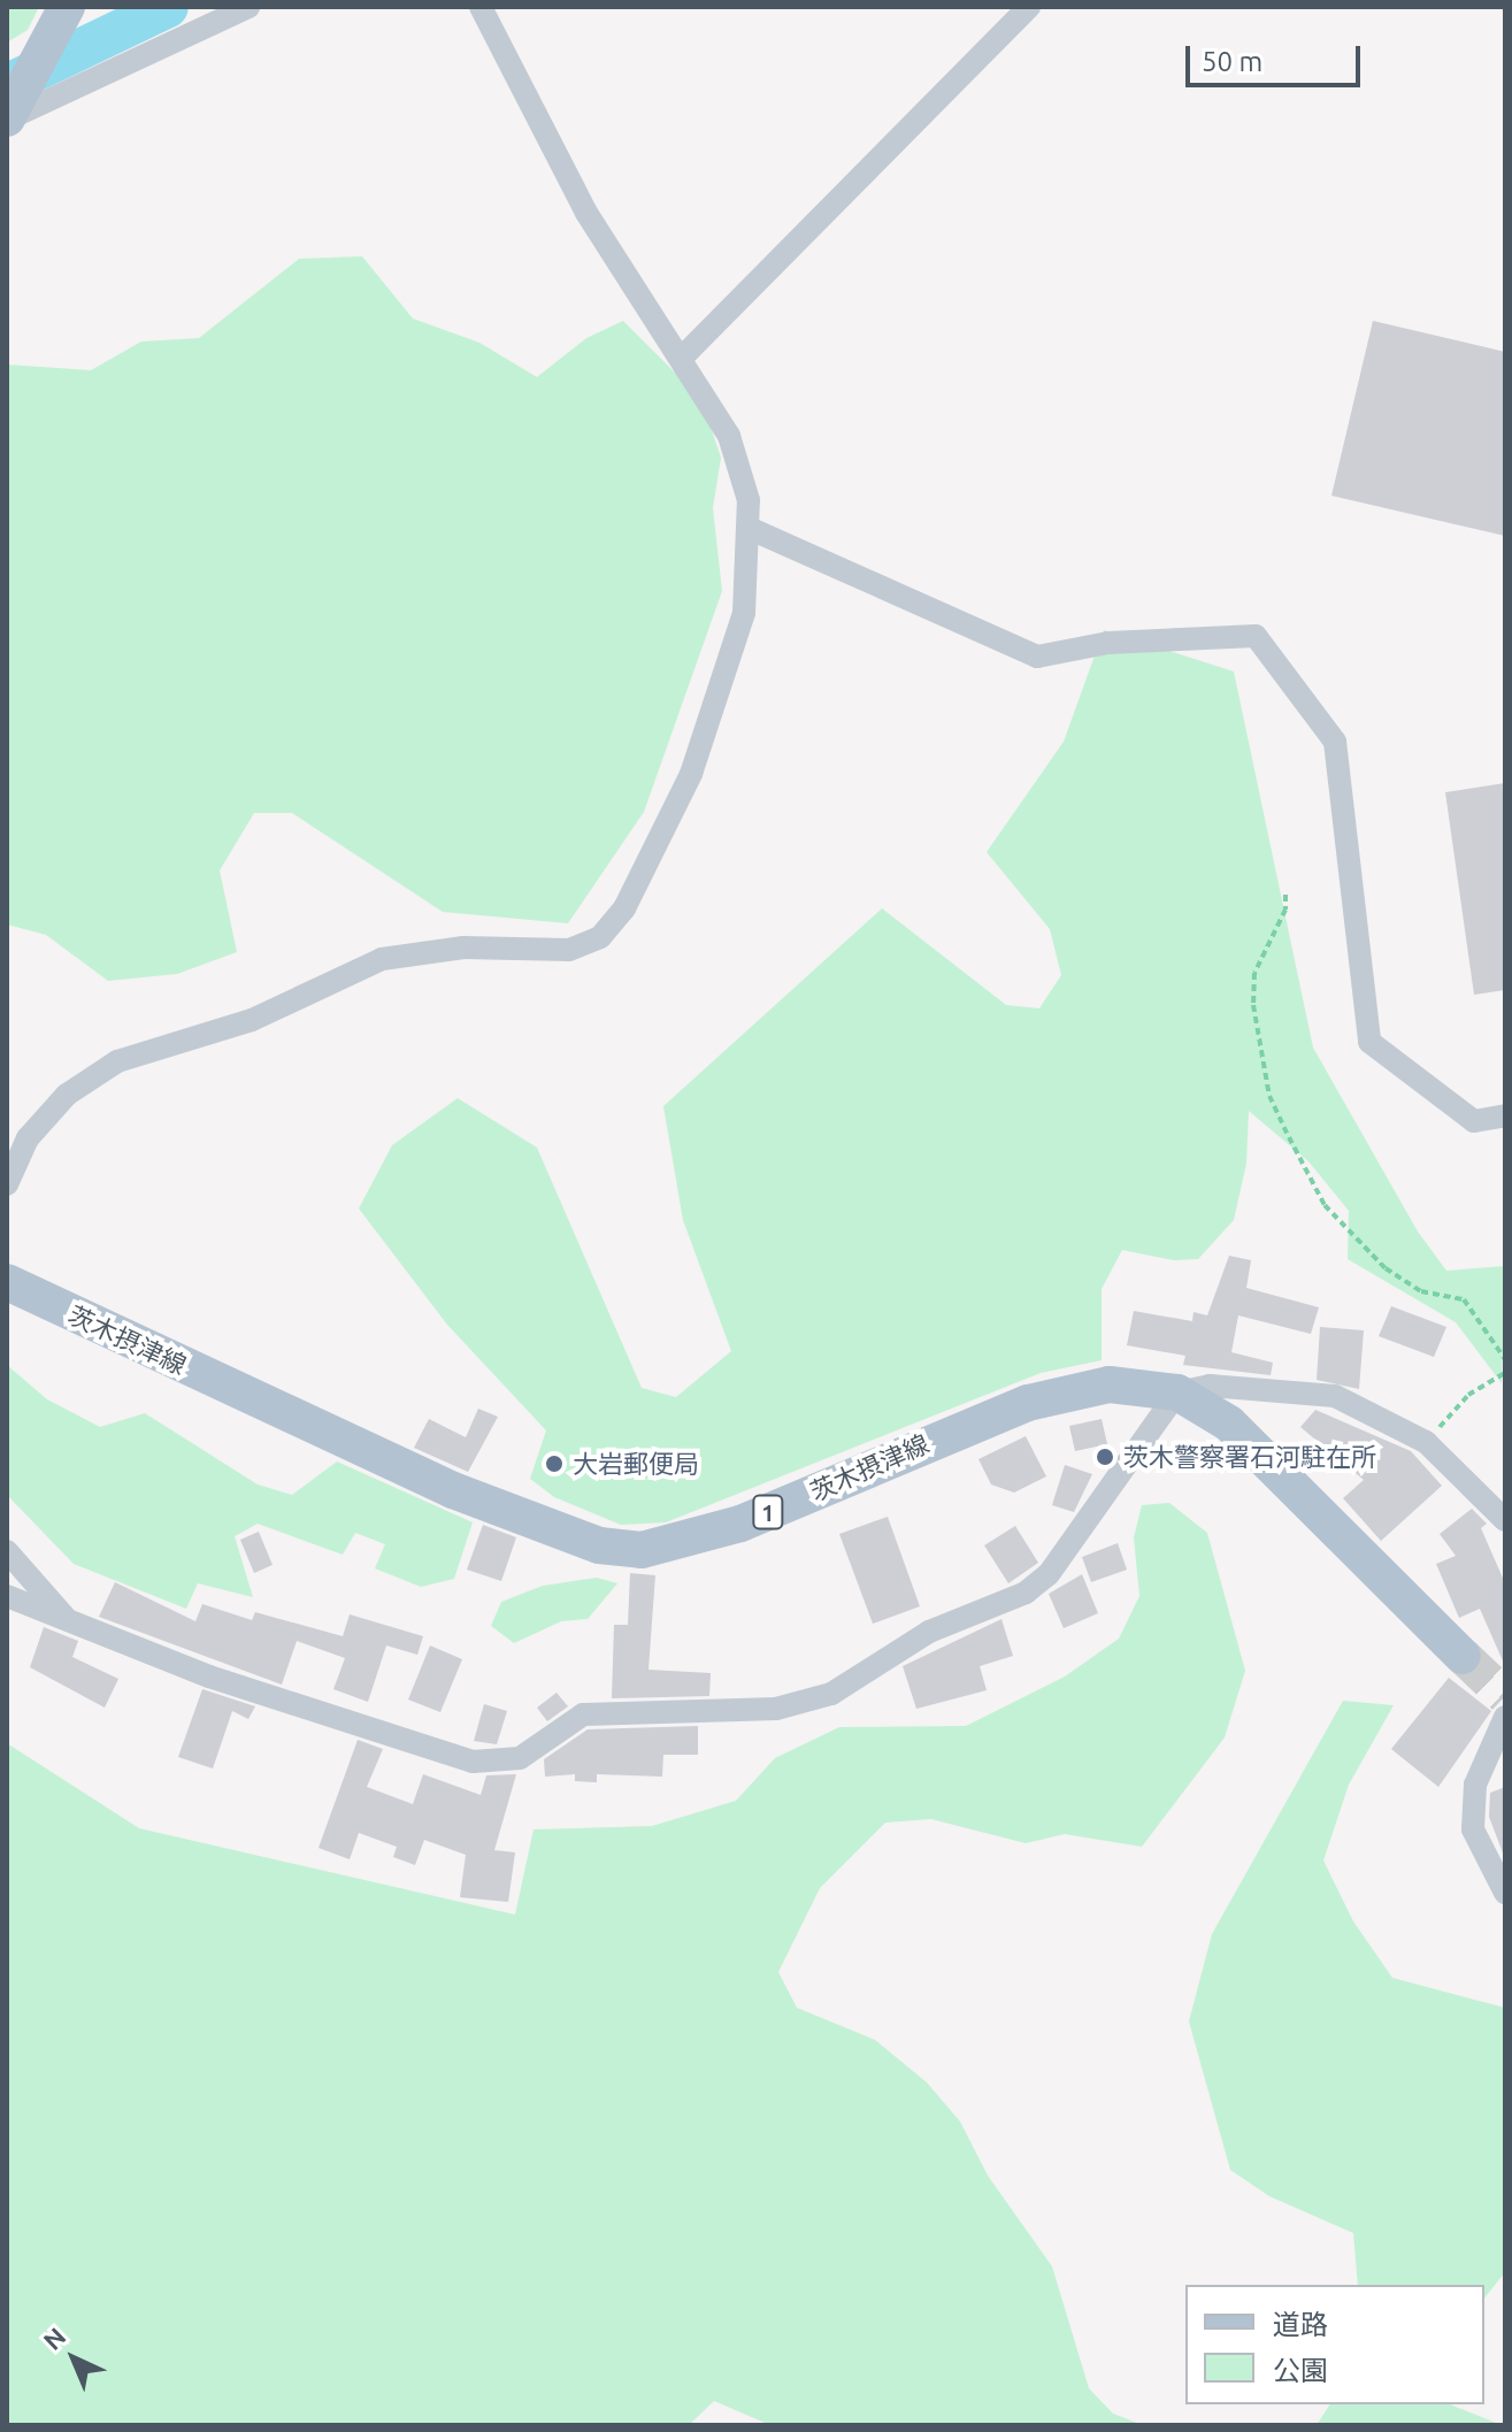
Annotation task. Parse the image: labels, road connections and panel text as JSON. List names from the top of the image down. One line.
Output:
{"streets":{"main road":["茨木摂津線","1"]},"places":["茨木警察署石河駐在所","大岩郵便局"],"legend":["道路","公園"],"scale_bar":"50 m","north":"top left"}
